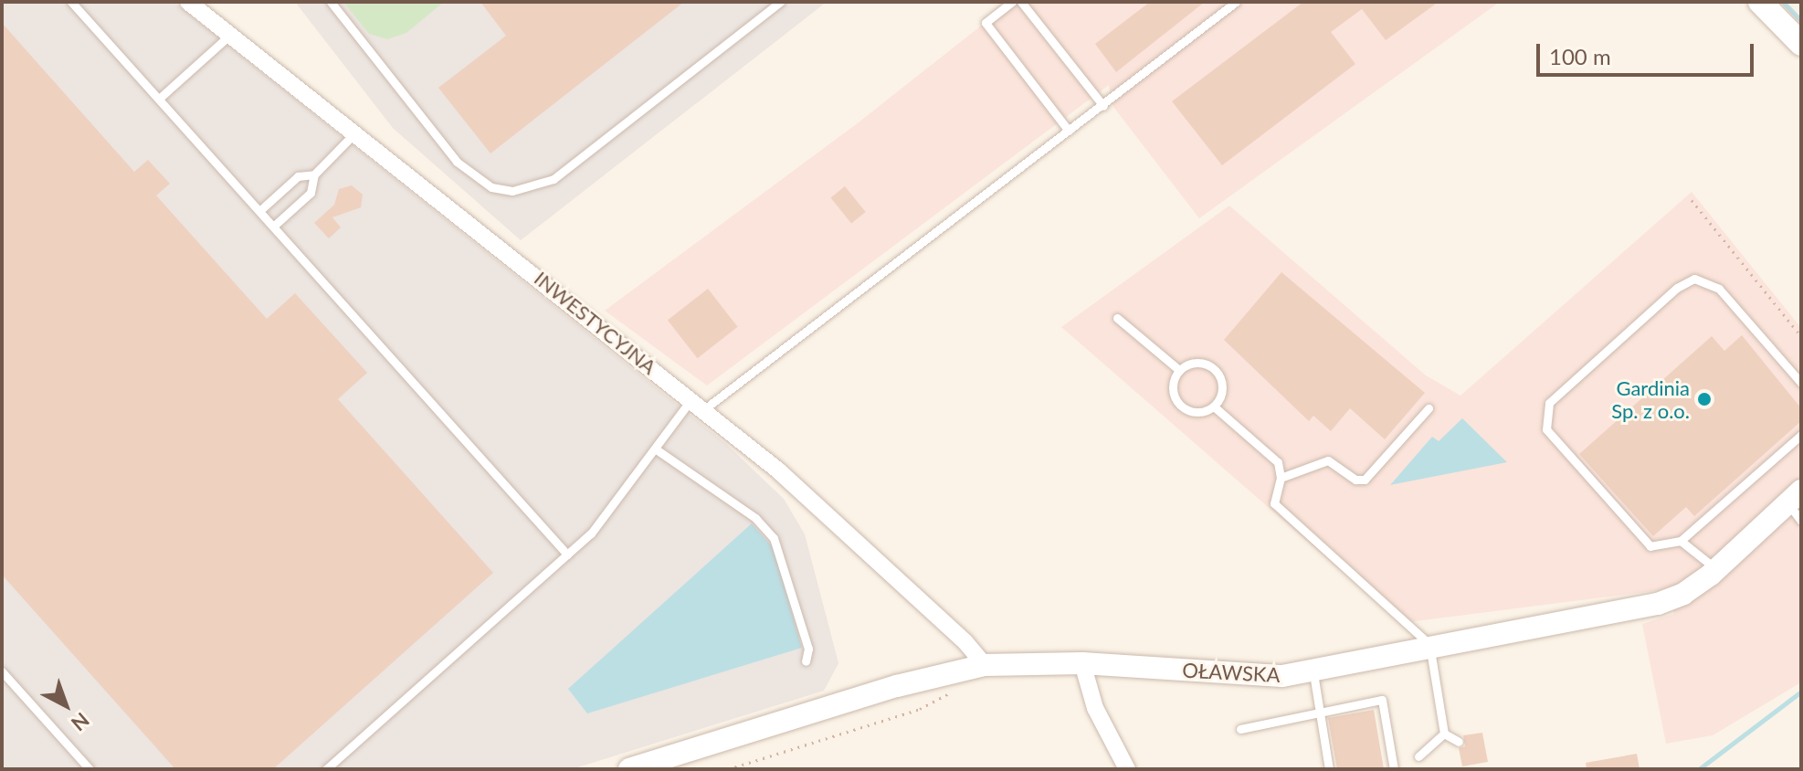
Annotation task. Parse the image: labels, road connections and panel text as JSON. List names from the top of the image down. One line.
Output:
{"streets":{"street":["INWESTYCYJNA","OŁAWSKA"]},"crossings":[["INWESTYCYJNA","OŁAWSKA"]],"places":["Gardinia Sp. z o.o."],"scale_bar":"100 m","north":"bottom right"}
